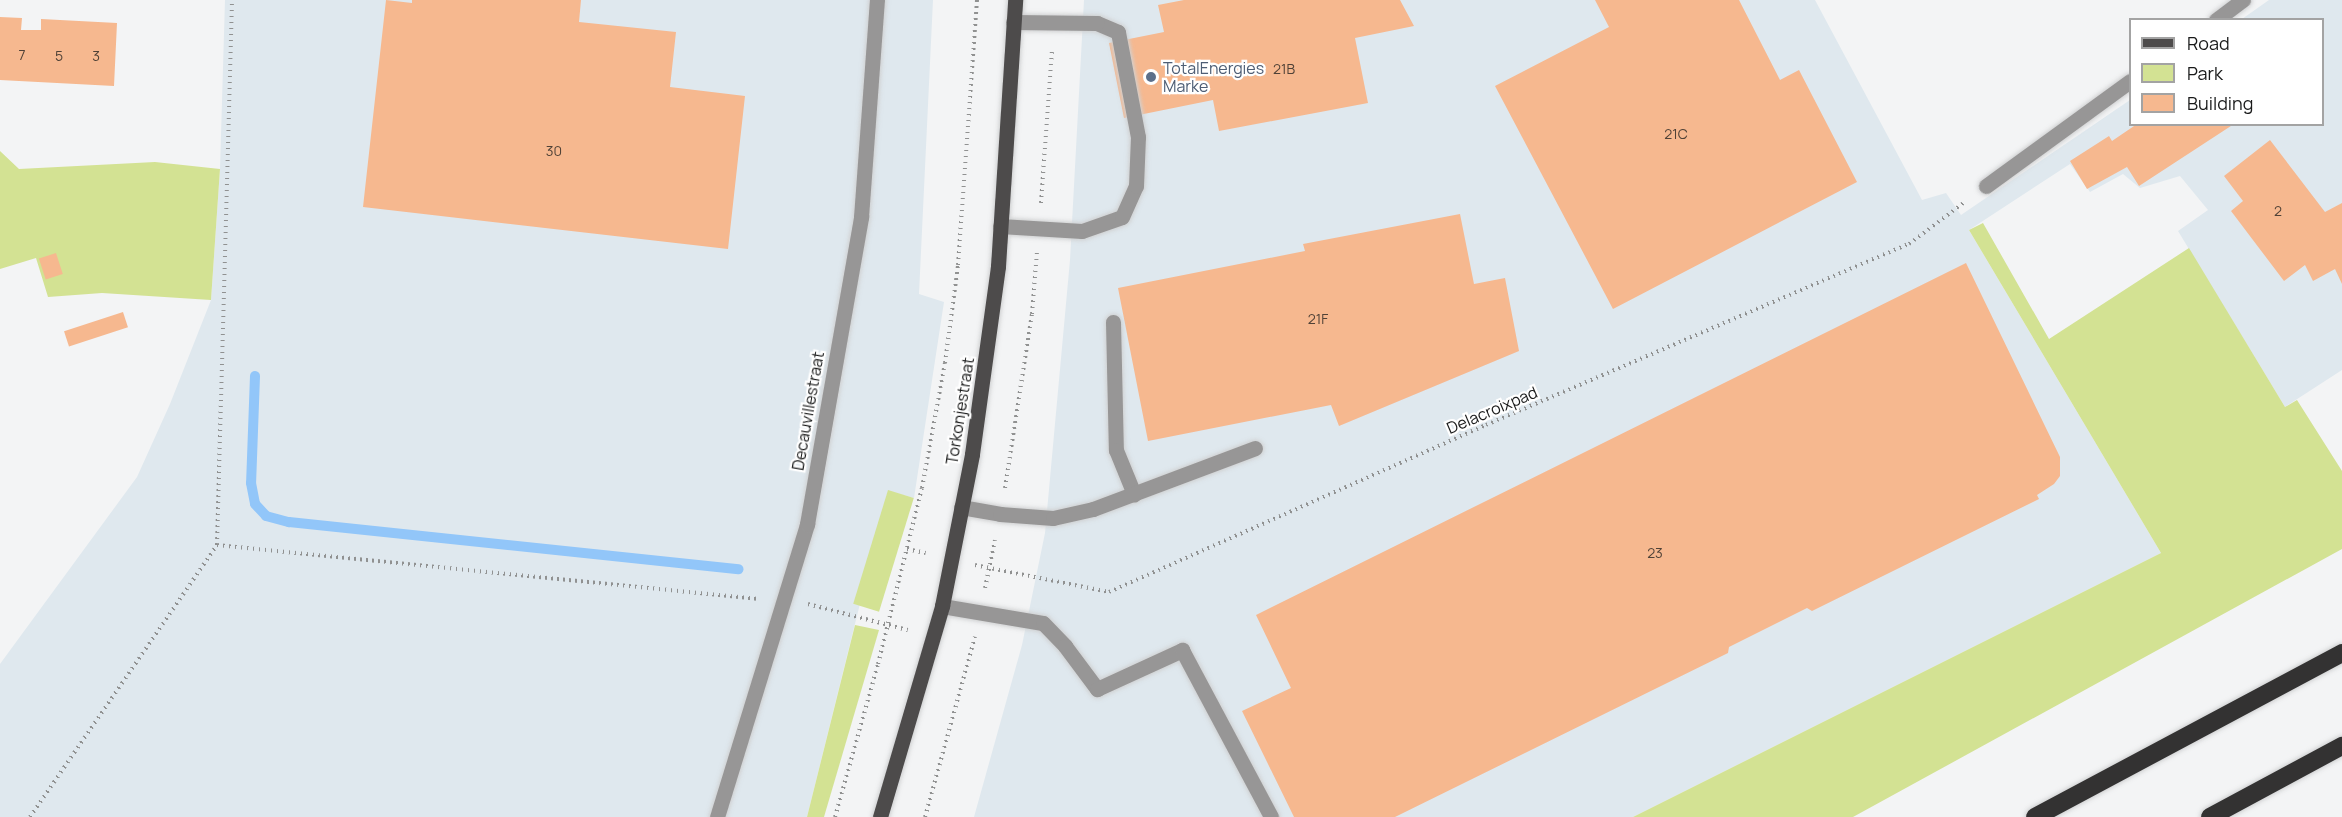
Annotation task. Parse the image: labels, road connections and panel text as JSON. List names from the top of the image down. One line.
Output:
{"streets":{"main road":["Torkonjestraat"],"street":["Decauvillestraat"],"path":["Delacroixpad"]},"places":["TotalEnergies Marke"],"house_numbers":["7","5","3","21B","21C","30","2","21F","23"],"legend":["Road","Park","Building"]}
